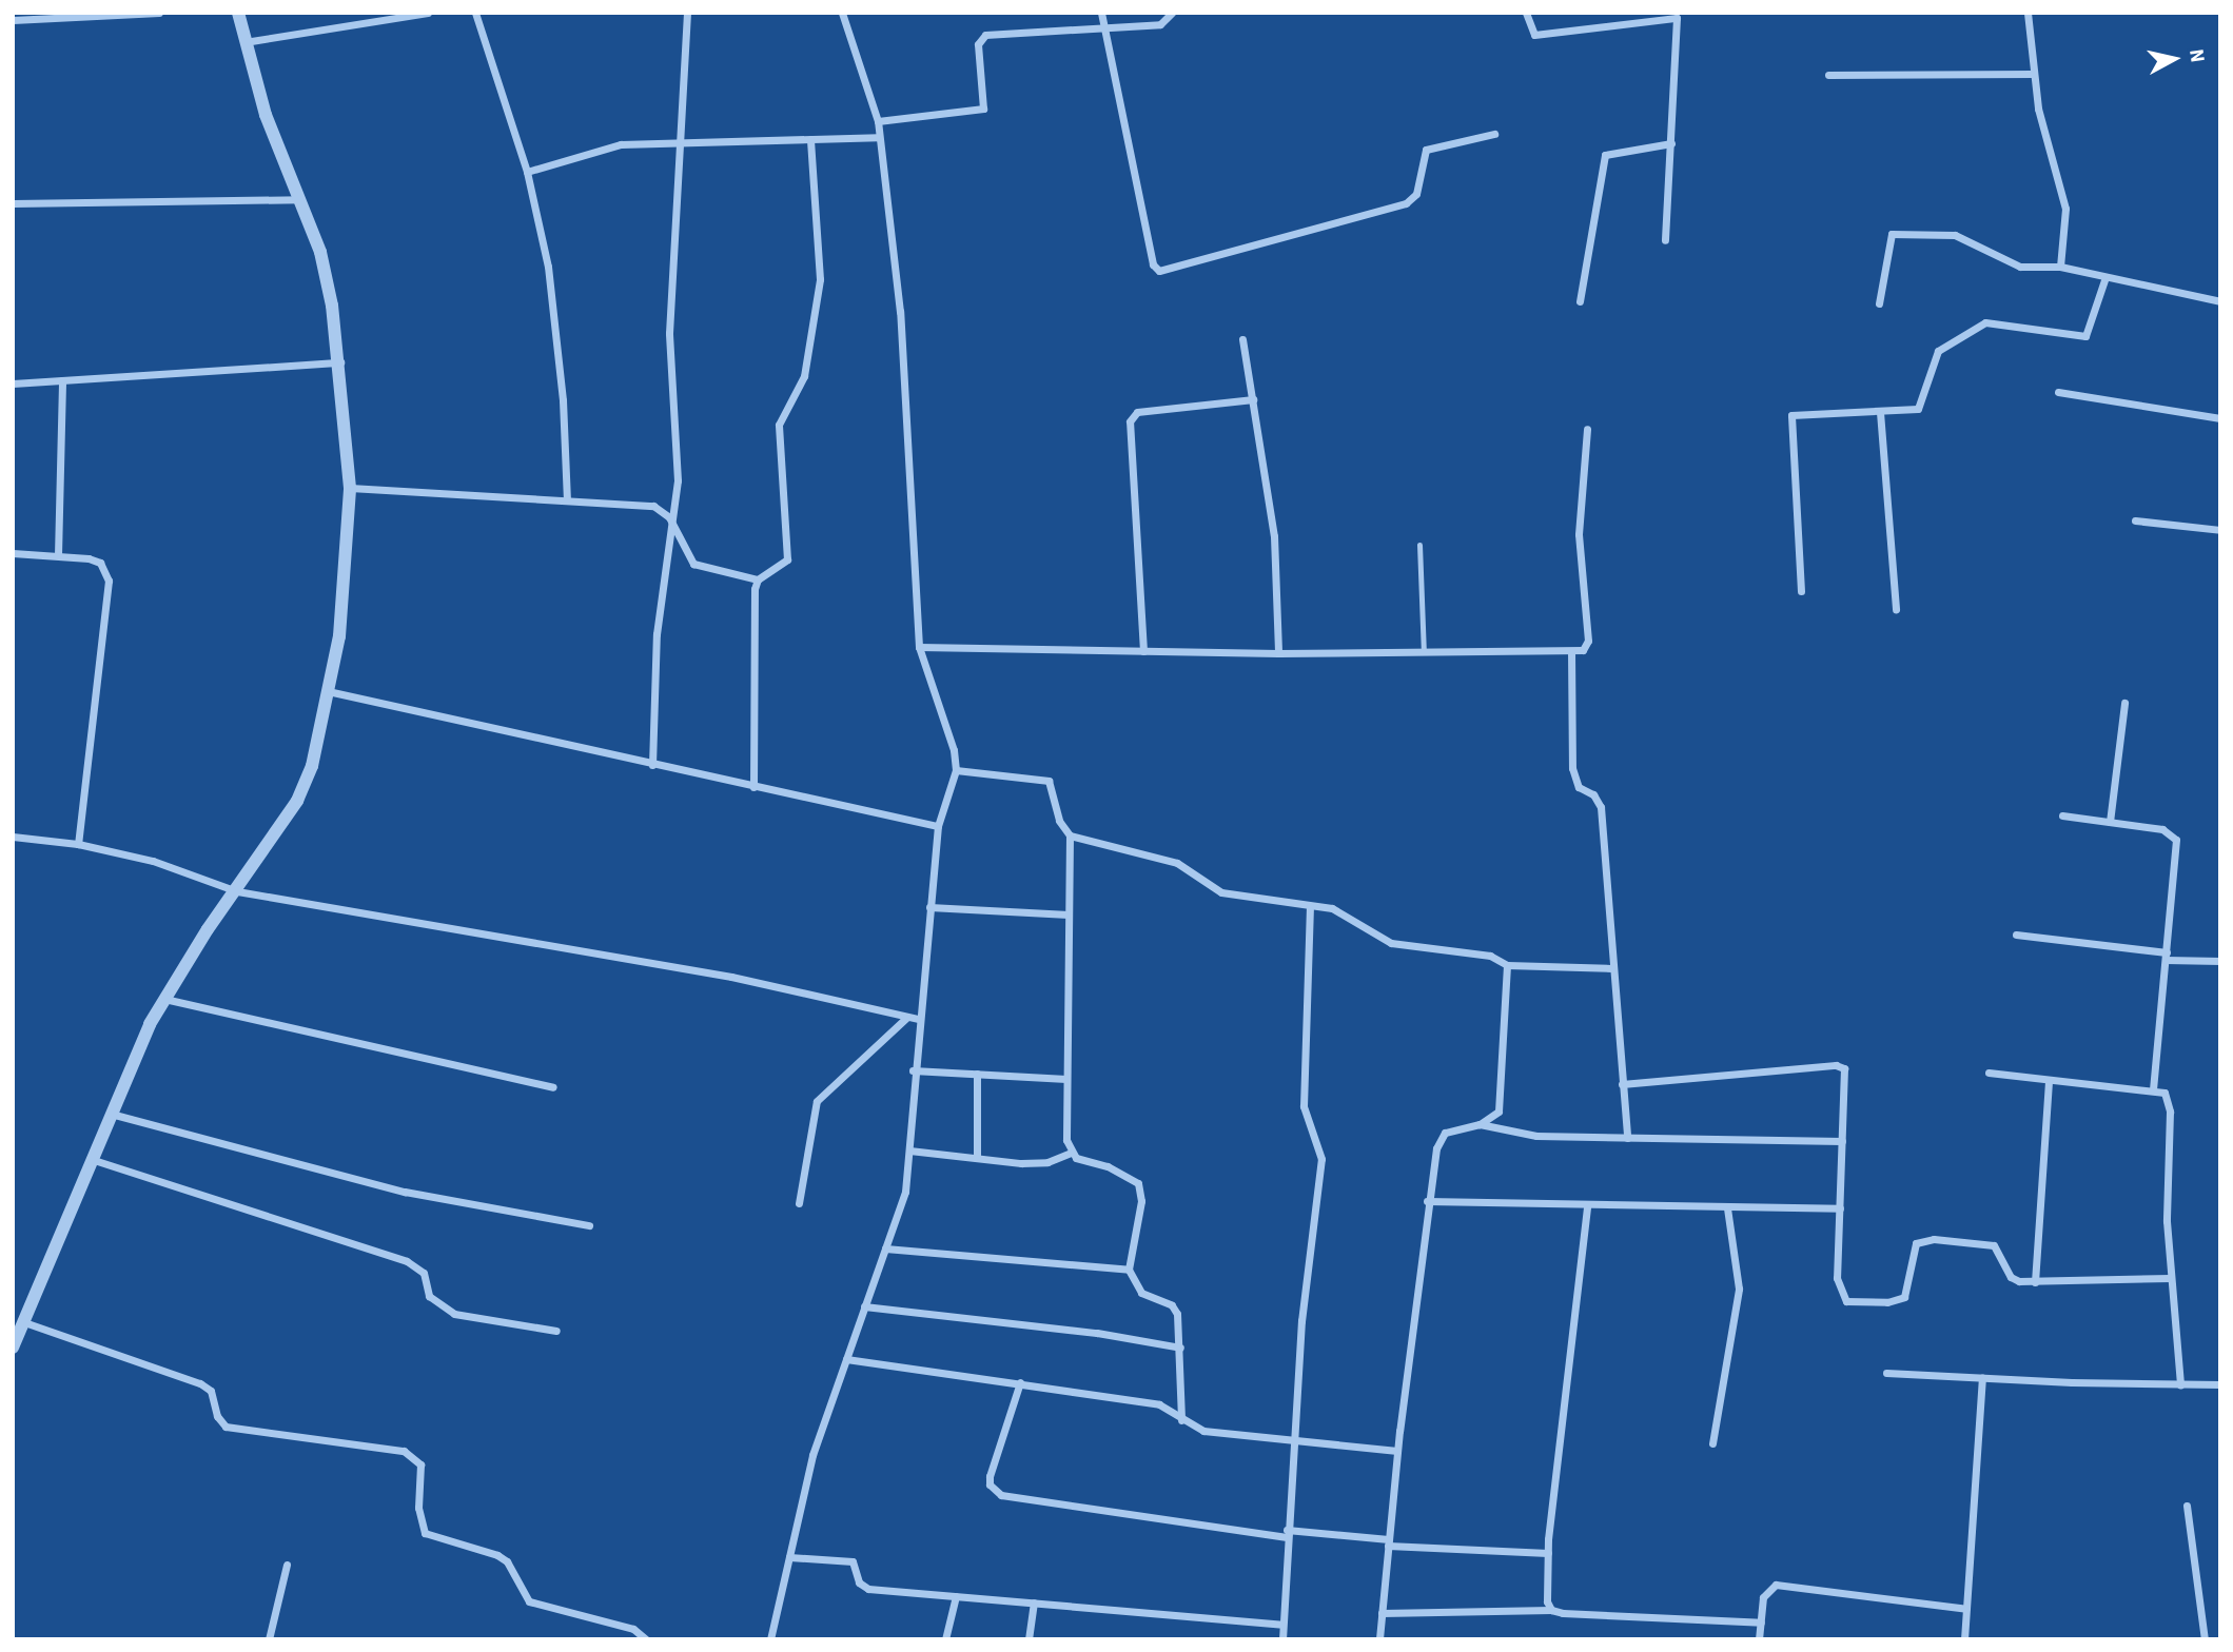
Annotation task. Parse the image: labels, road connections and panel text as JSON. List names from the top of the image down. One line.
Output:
{"north":"right"}
